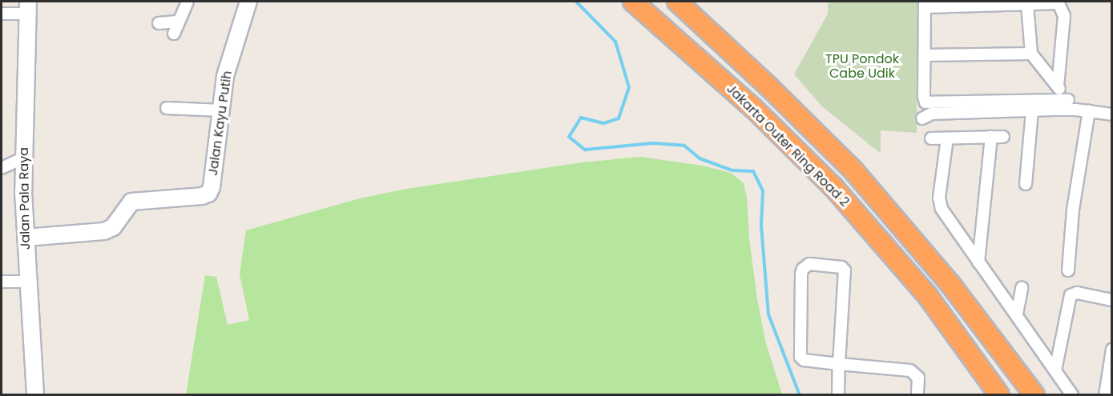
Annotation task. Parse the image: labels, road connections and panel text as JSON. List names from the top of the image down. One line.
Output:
{"streets":{"highway":["Jakarta Outer Ring Road 2"],"street":["Jalan Kayu Putih","Jalan Pala Raya"]},"crossings":[["Jalan Kayu Putih","Jalan Pala Raya"]],"parks":["TPU Pondok Cabe Udik"]}
